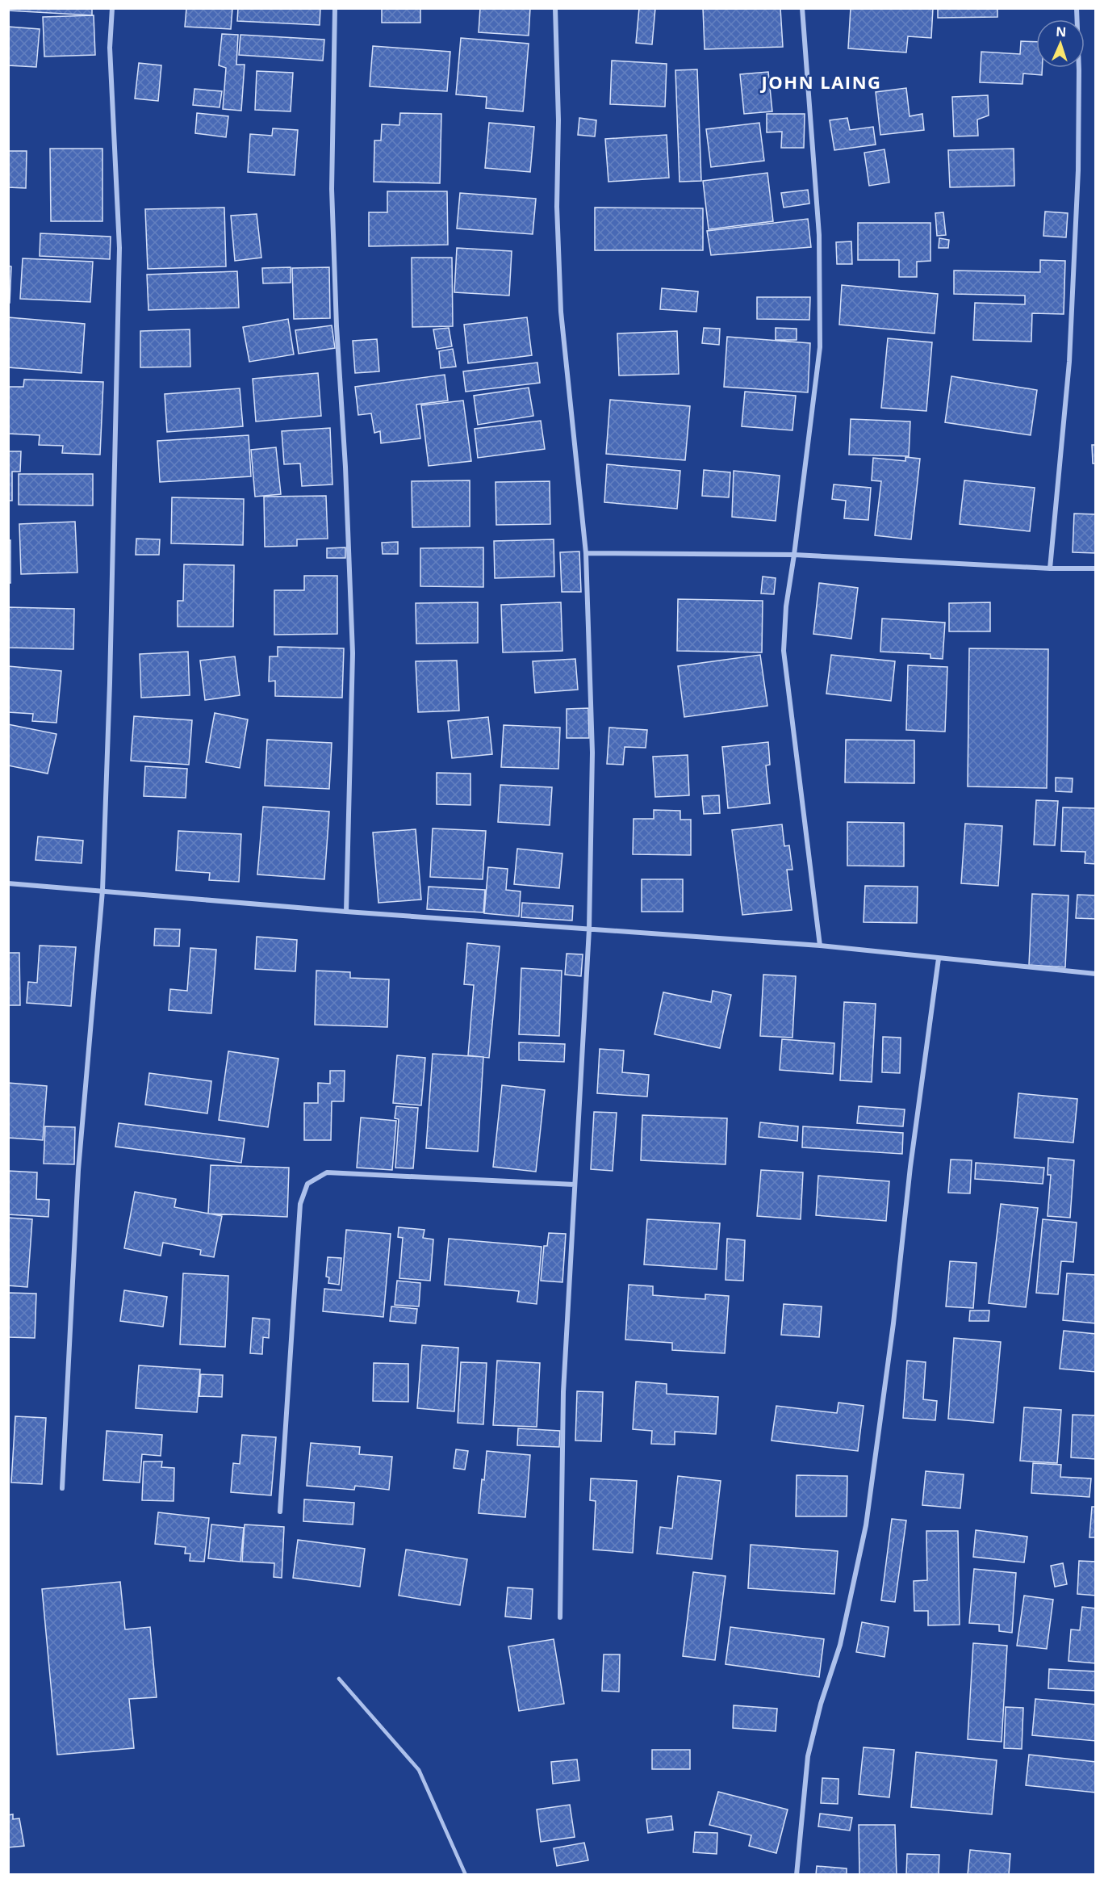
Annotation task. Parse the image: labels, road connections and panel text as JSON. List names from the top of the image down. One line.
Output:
{"districts":["JOHN LAING"],"north":"top"}
